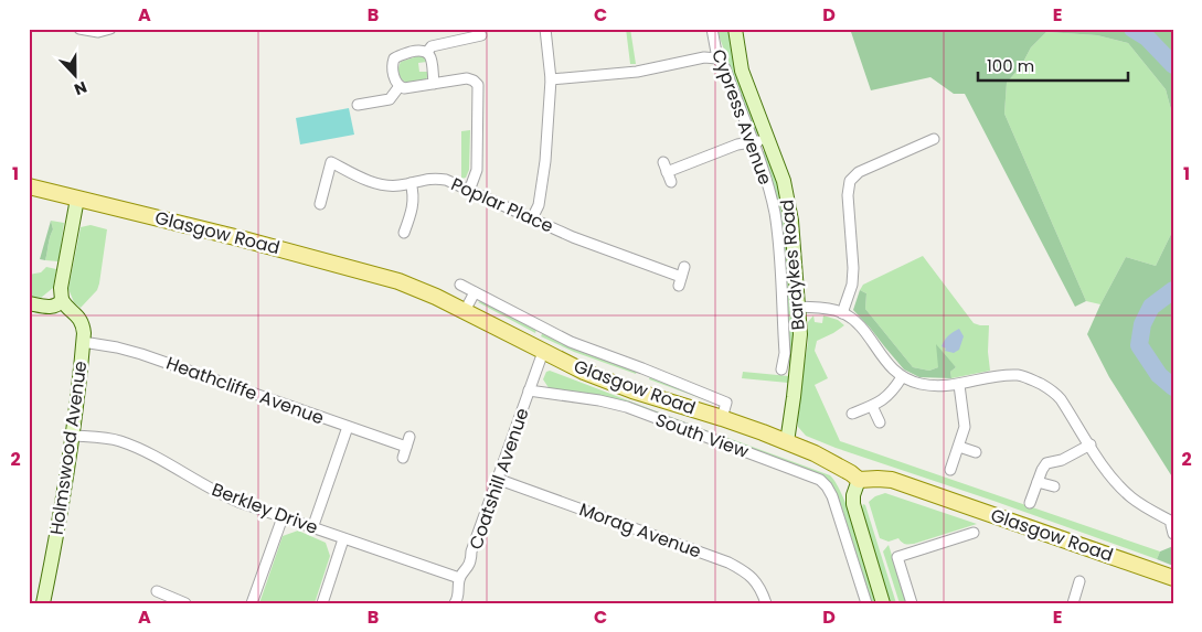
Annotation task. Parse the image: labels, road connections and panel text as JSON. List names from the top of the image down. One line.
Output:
{"streets":{"main road":["Glasgow Road","Bardykes Road","Holmswood Avenue"],"street":["Cypress Avenue","Poplar Place","Heathcliffe Avenue","South View","Coatshill Avenue","Berkley Drive","Morag Avenue"]},"crossings":[["Glasgow Road","Bardykes Road"],["Glasgow Road","Coatshill Avenue"],["Heathcliffe Avenue","Holmswood Avenue"],["South View","Coatshill Avenue"],["Holmswood Avenue","Berkley Drive"],["Coatshill Avenue","Berkley Drive"],["Coatshill Avenue","Morag Avenue"]],"scale_bar":"100 m","north":"bottom","grid":{"columns":["A","B","C","D","E"],"rows":["1","2"]}}
